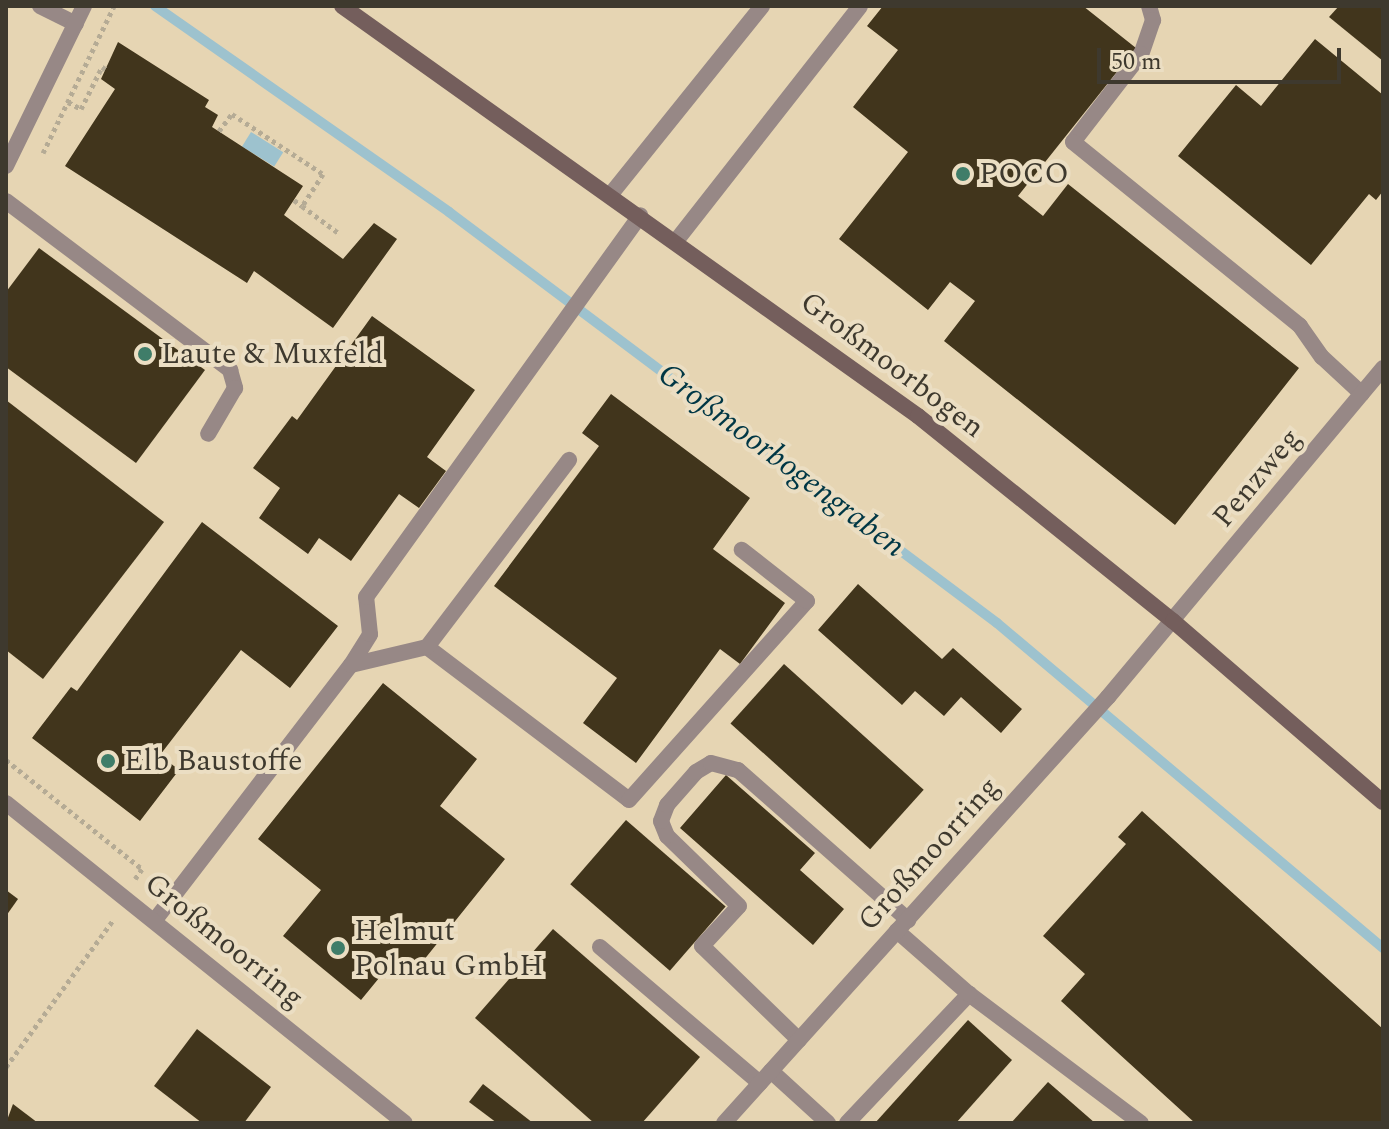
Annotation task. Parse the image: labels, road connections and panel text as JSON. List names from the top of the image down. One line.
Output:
{"streets":{"main road":["Großmoorbogen"],"street":["Penzweg","Großmoorring"]},"crossings":[["Großmoorbogen","Penzweg"],["Großmoorbogen","Großmoorring"],["Penzweg","Großmoorring"]],"water":["Großmoorbogengraben"],"places":["POCO","Laute & Muxfeld","Elb Baustoffe","Helmut Polnau GmbH"],"scale_bar":"50 m"}
